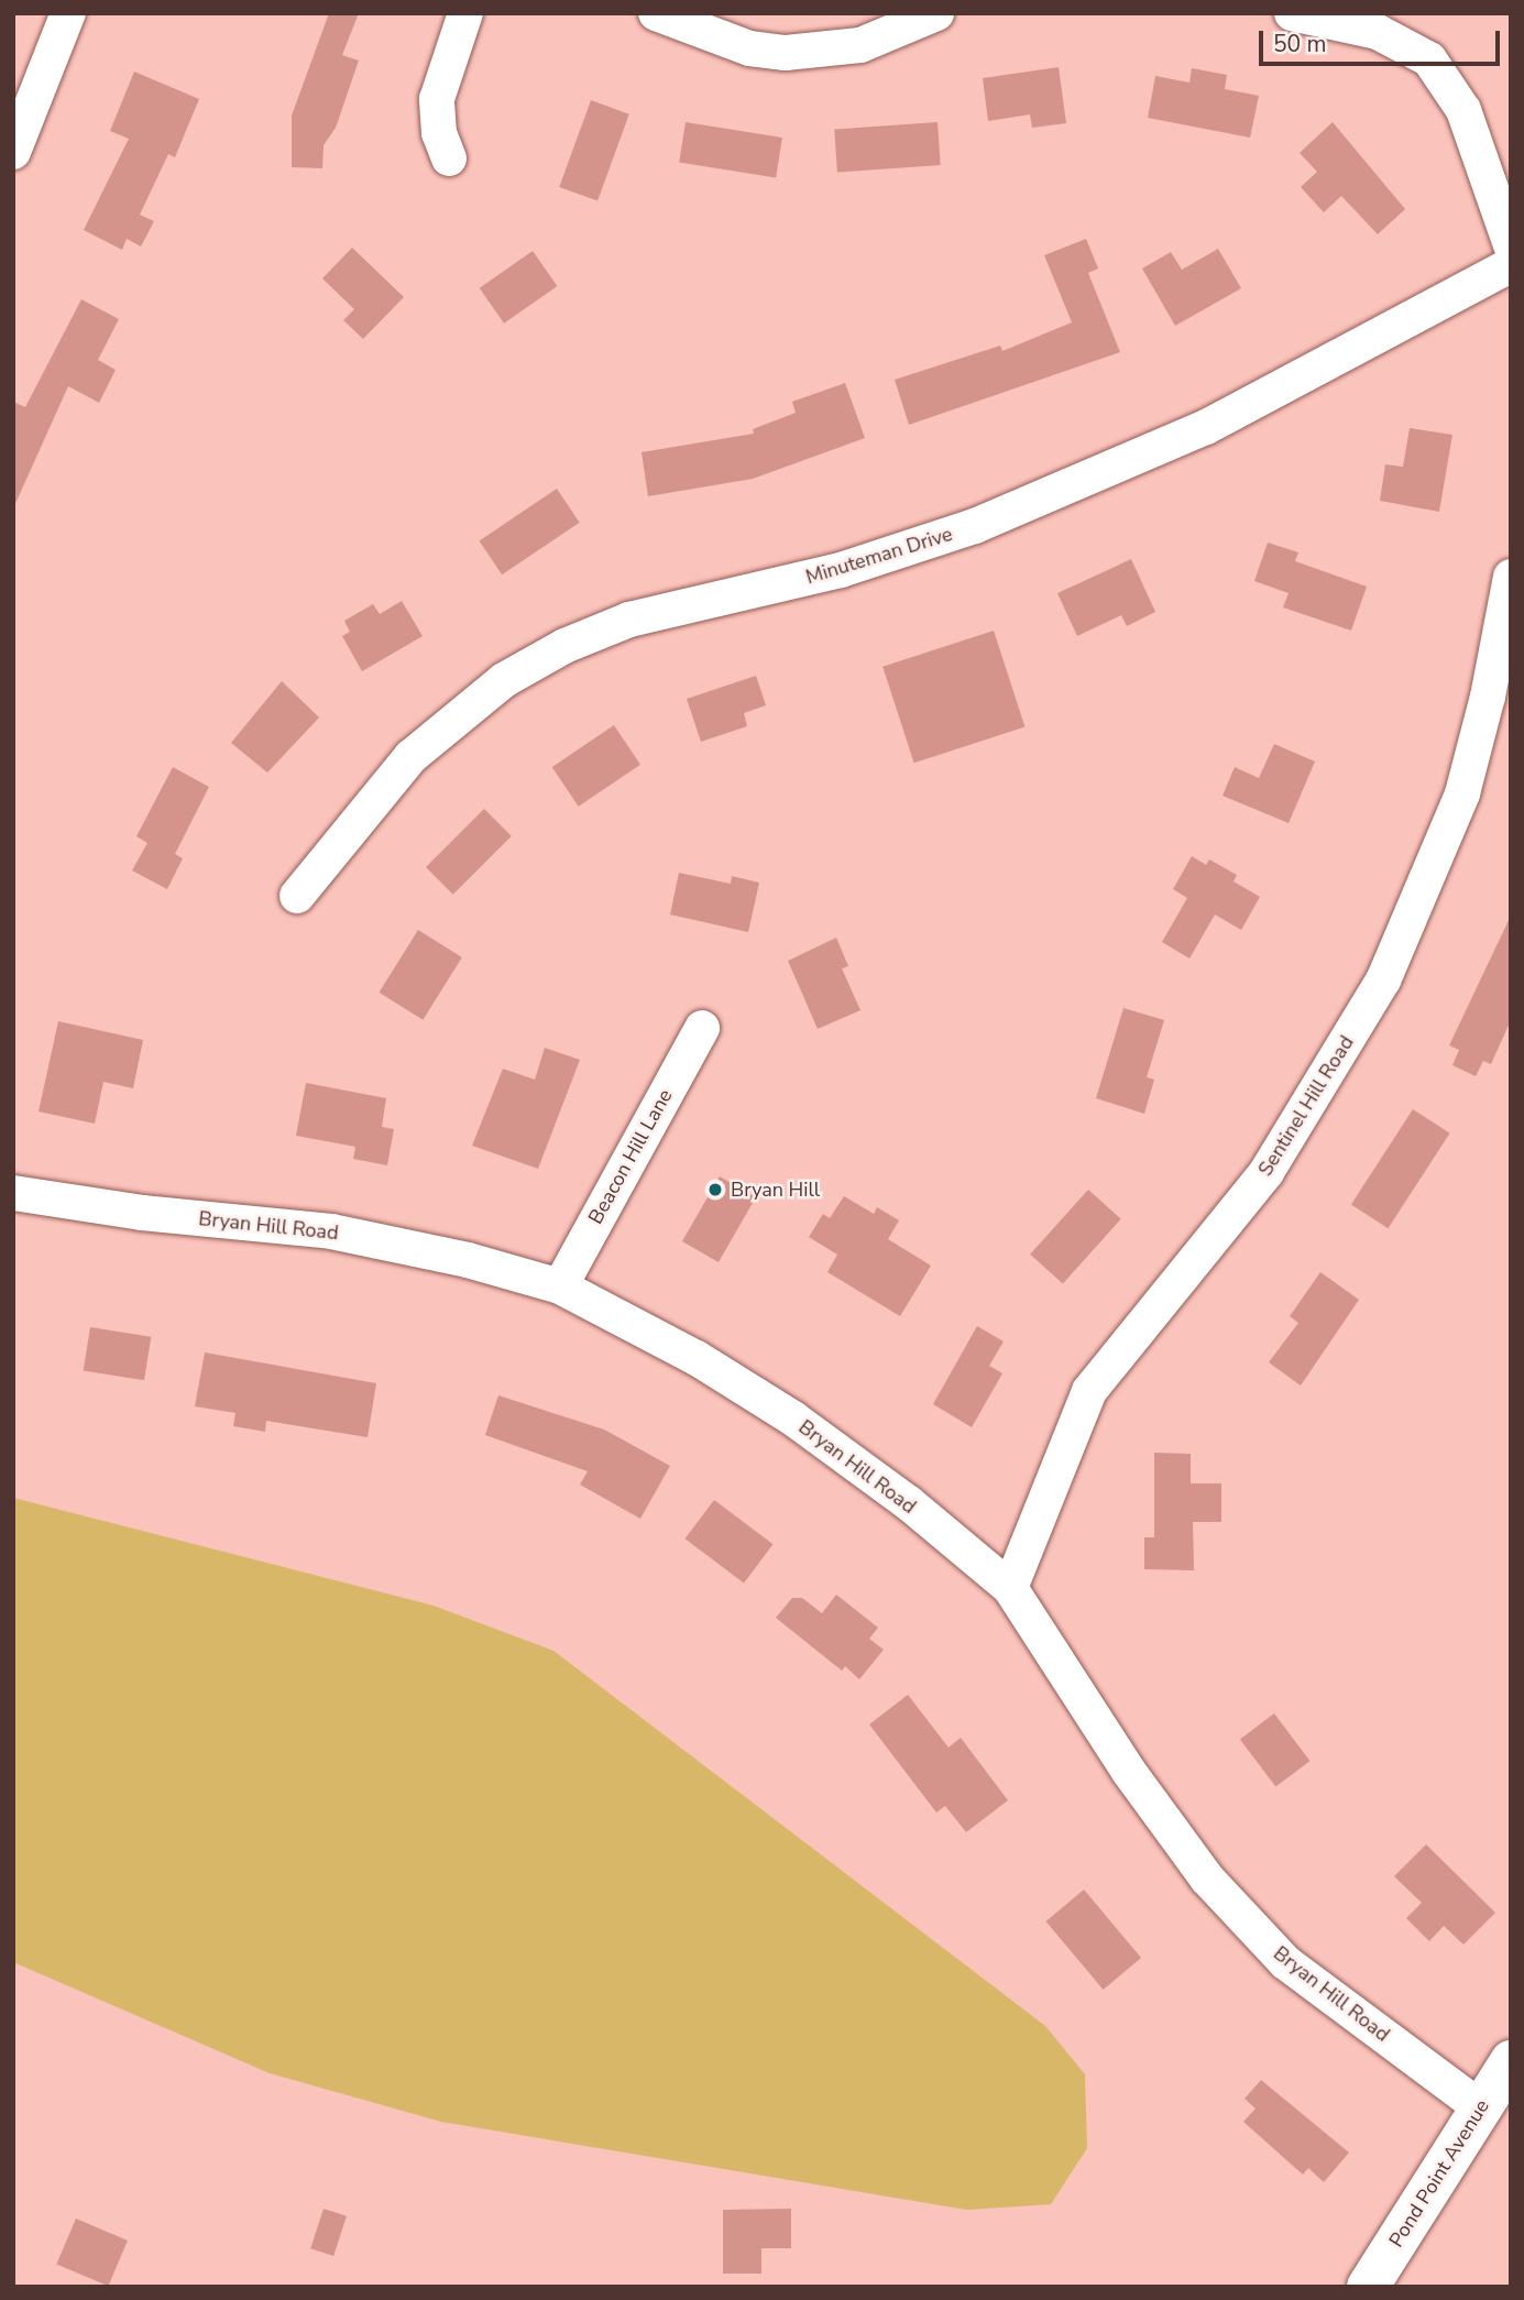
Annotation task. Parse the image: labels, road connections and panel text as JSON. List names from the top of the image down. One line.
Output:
{"streets":{"main road":["Pond Point Avenue"],"street":["Minuteman Drive","Sentinel Hill Road","Beacon Hill Lane","Bryan Hill Road"]},"crossings":[["Sentinel Hill Road","Bryan Hill Road"],["Beacon Hill Lane","Bryan Hill Road"],["Bryan Hill Road","Pond Point Avenue"]],"places":["Bryan Hill"],"scale_bar":"50 m"}
